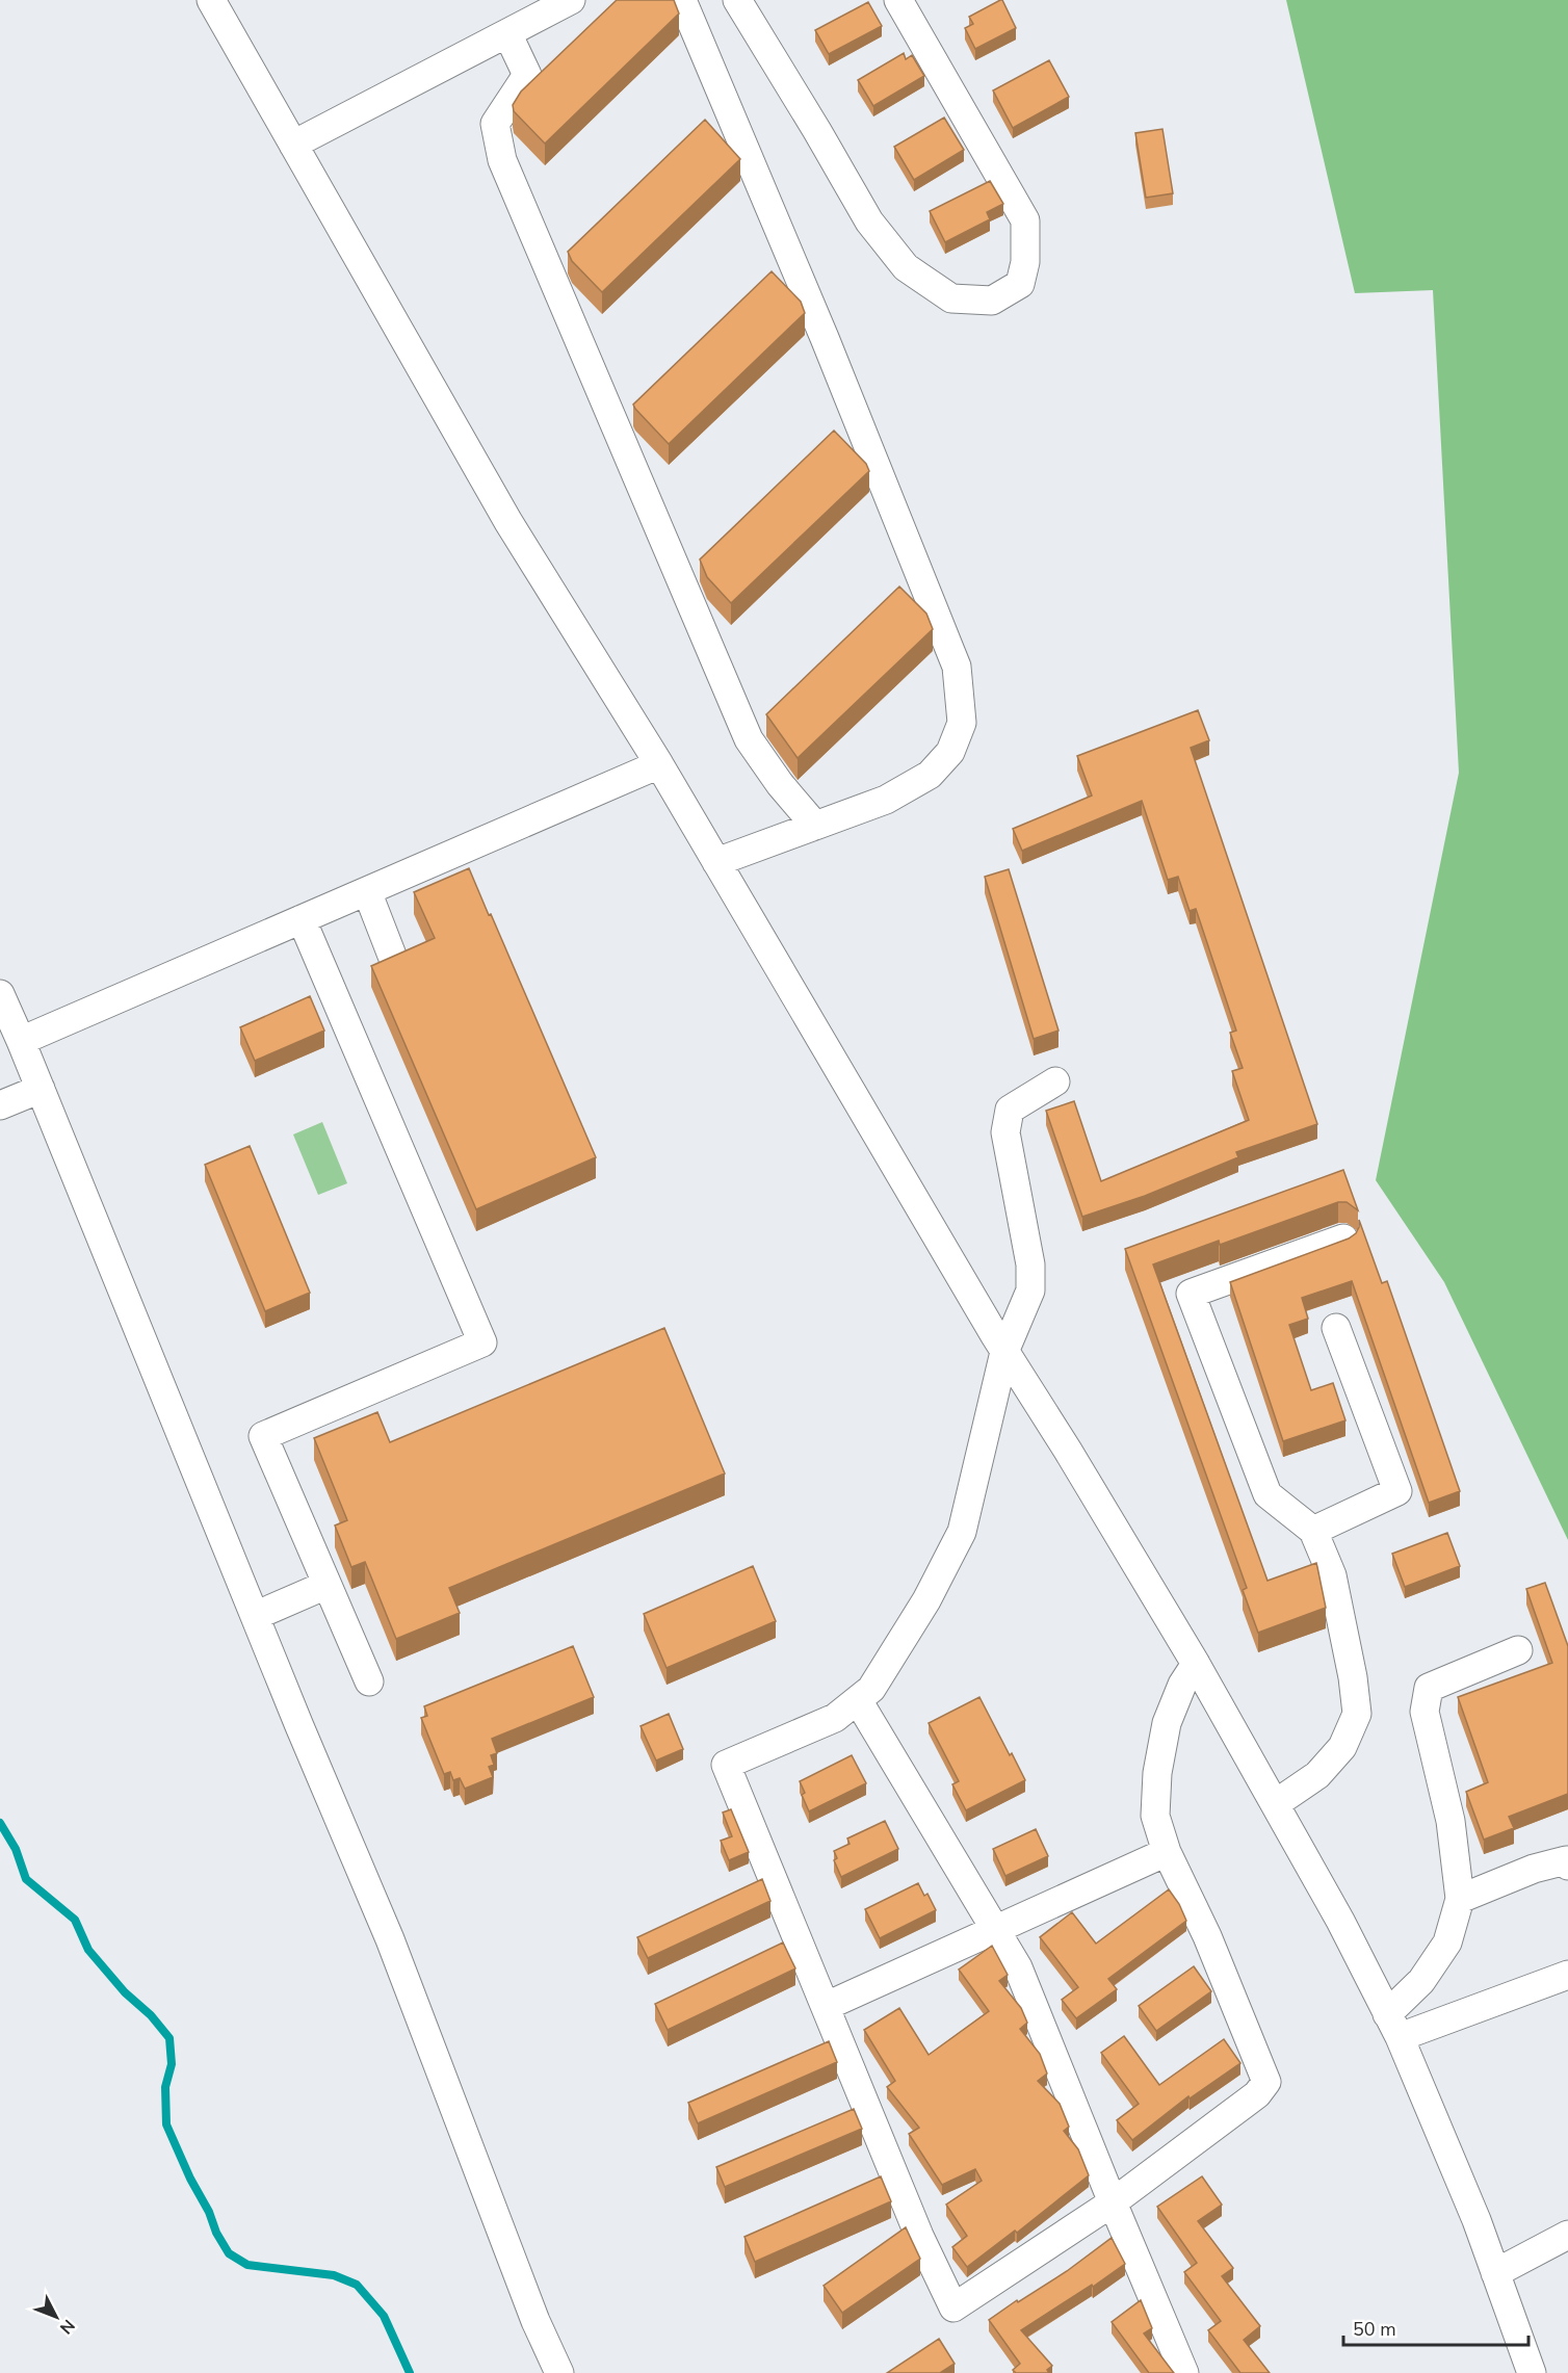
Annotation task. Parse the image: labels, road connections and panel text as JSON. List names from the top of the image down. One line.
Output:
{"scale_bar":"50 m","north":"bottom right"}
